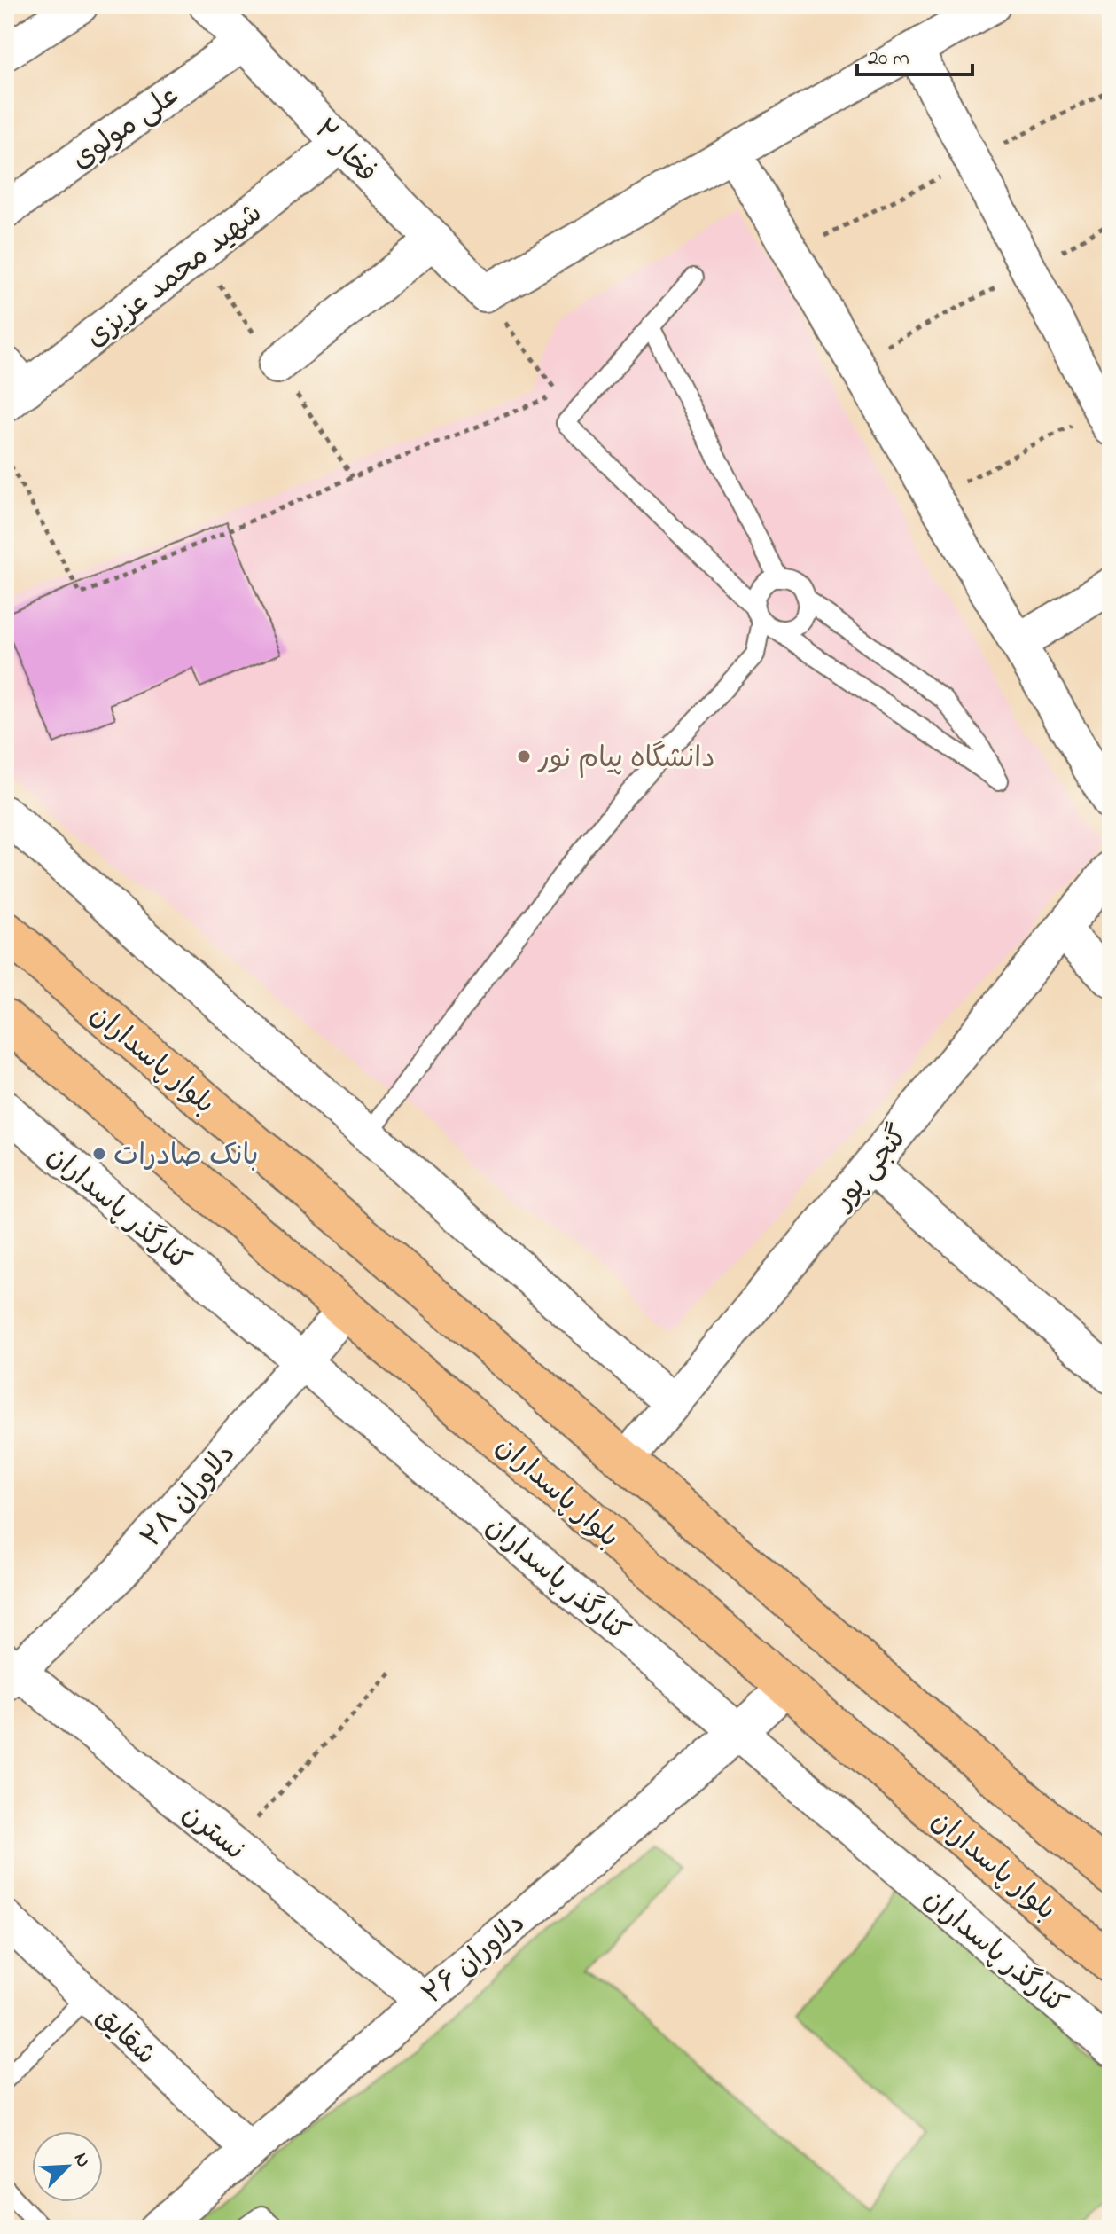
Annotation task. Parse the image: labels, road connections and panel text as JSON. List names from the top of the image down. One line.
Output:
{"streets":{"main road":["بلوار پاسداران"],"street":["علی مولوی","فخار ۲","شهید محمد عزیزی","گنجی پور","کنارگذر پاسداران","دلاوران ۲۸","نسترن","دلاوران ۲۶","شقایق"]},"crossings":[["علی مولوی","فخار ۲"],["فخار ۲","شهید محمد عزیزی"],["بلوار پاسداران","گنجی پور"],["بلوار پاسداران","دلاوران ۲۸"],["بلوار پاسداران","دلاوران ۲۶"],["کنارگذر پاسداران","دلاوران ۲۸"],["کنارگذر پاسداران","دلاوران ۲۶"],["دلاوران ۲۸","نسترن"],["نسترن","دلاوران ۲۶"],["دلاوران ۲۶","شقایق"]],"places":["دانشگاه پیام نور","بانک صادرات"],"scale_bar":"20 m","north":"top right"}
